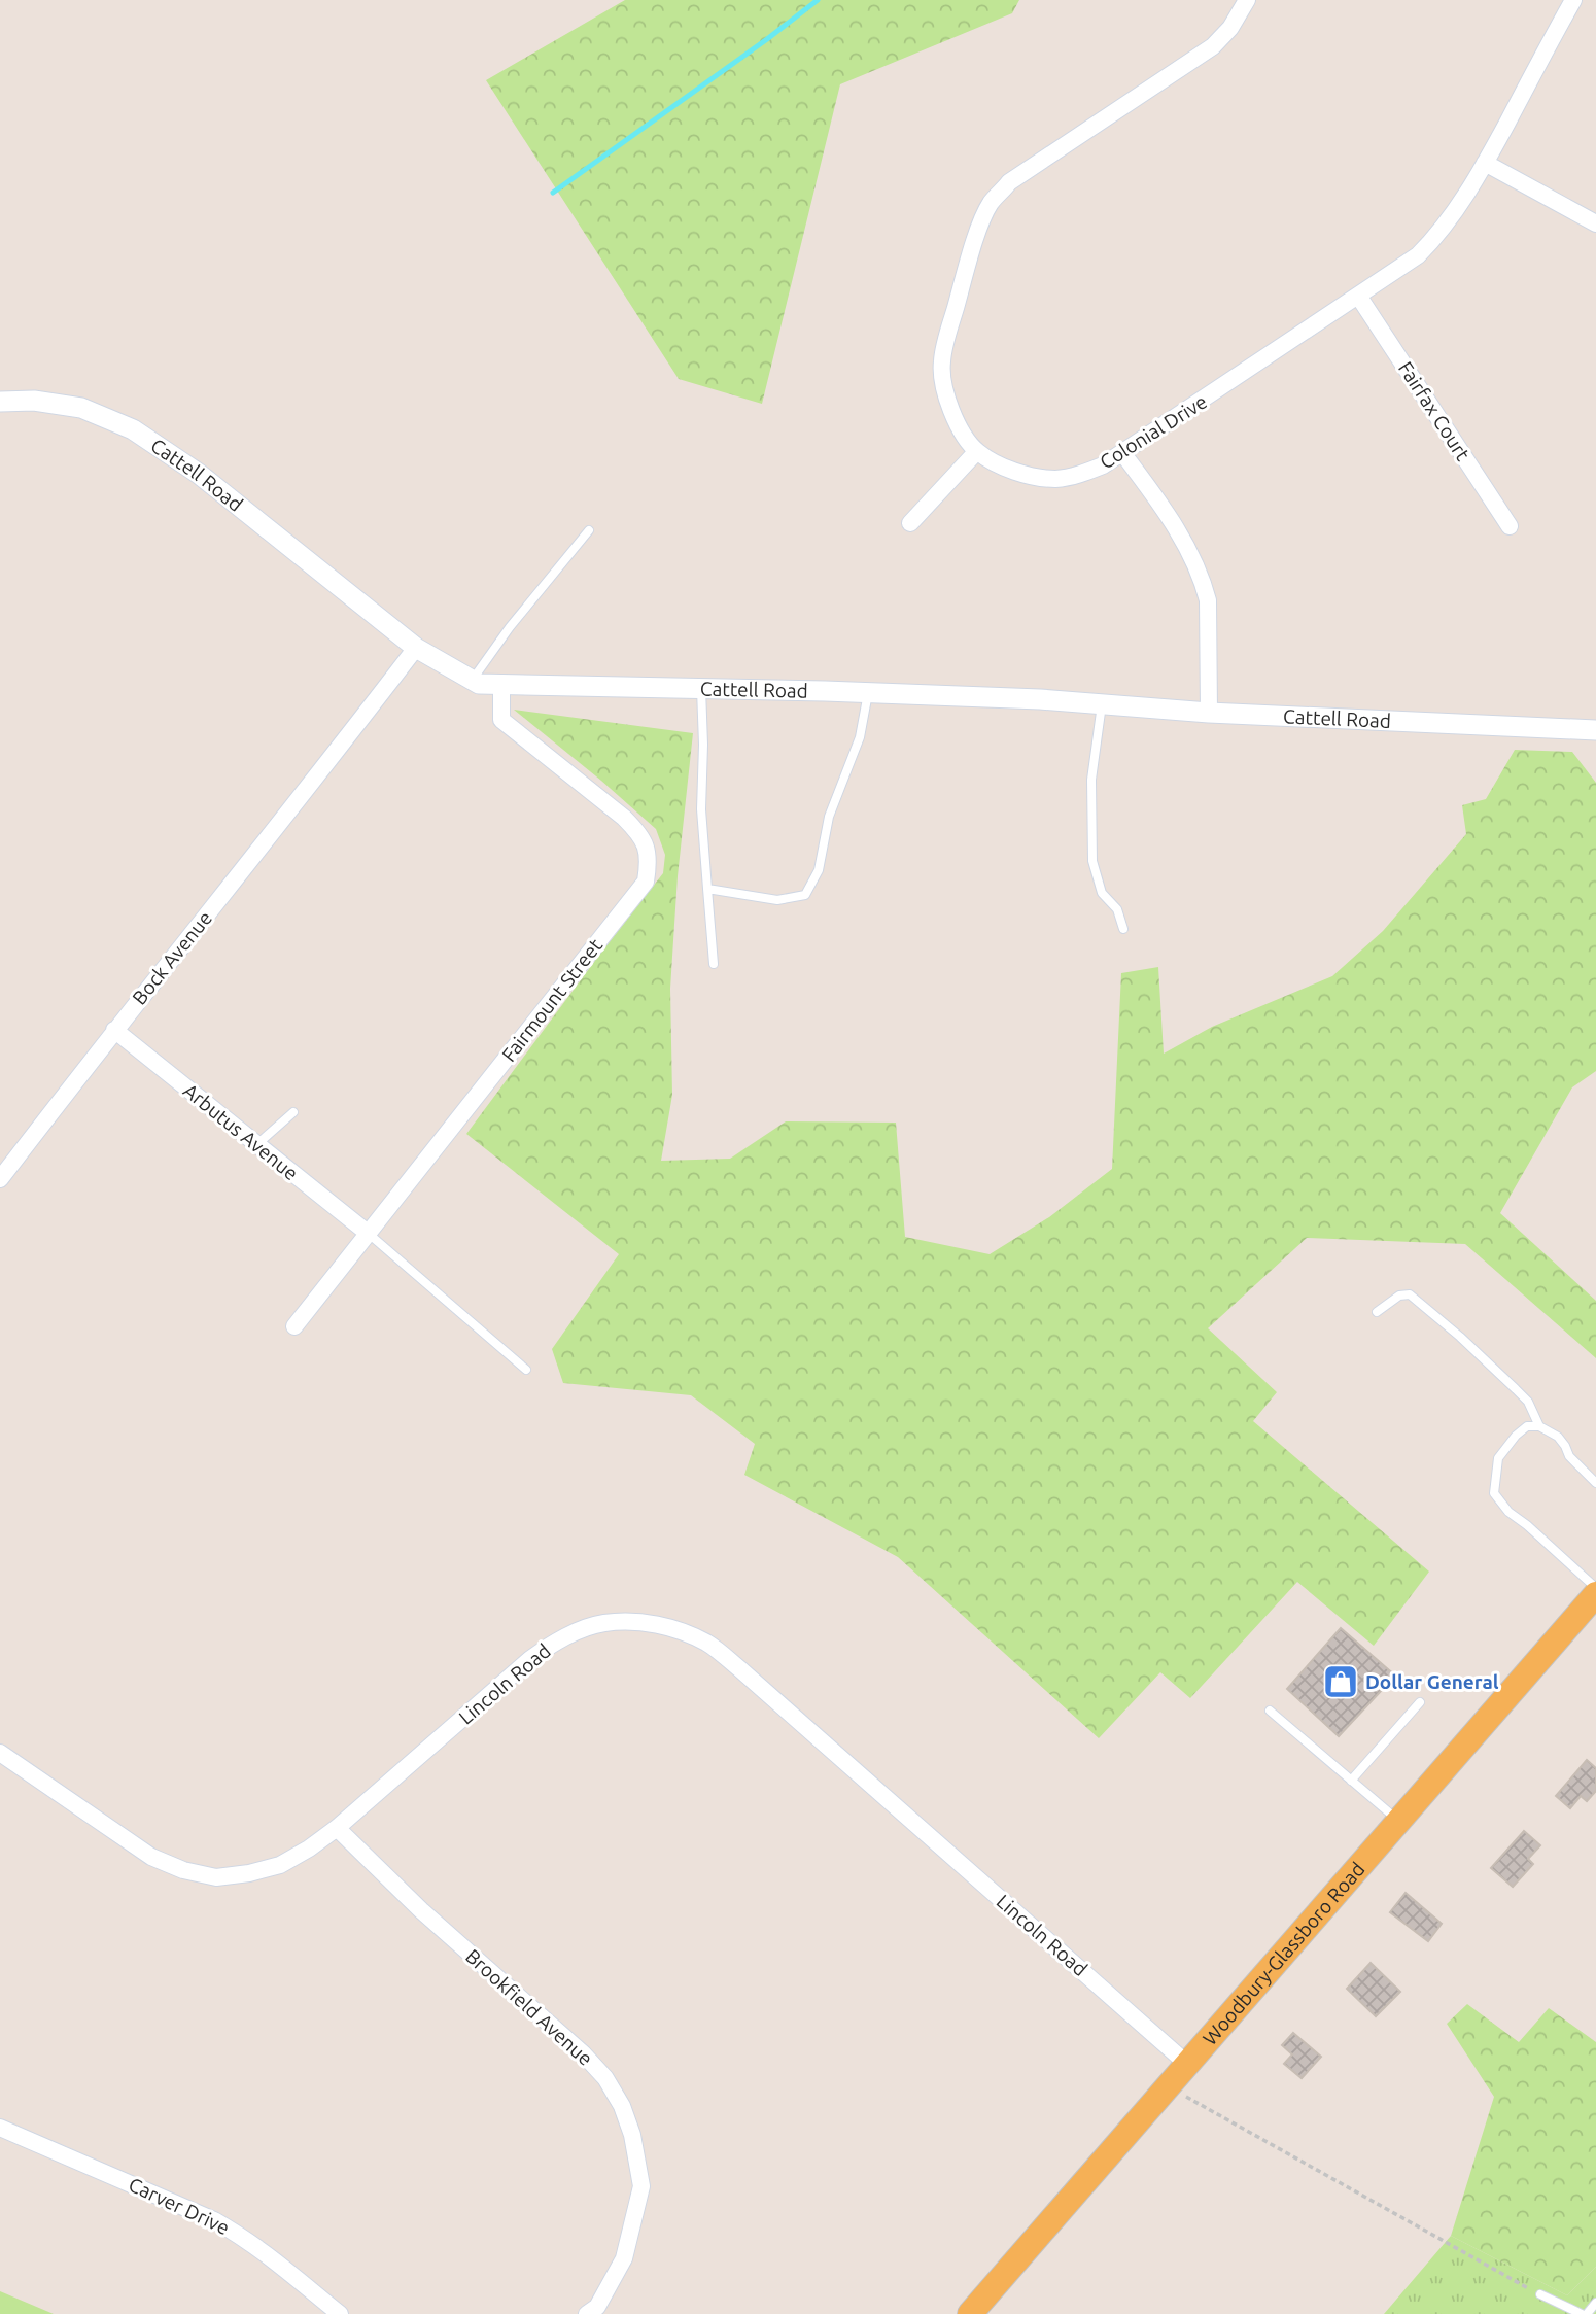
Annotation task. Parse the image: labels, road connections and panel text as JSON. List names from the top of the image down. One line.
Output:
{"streets":{"main road":["Woodbury-Glassboro Road"],"street":["Fairfax Court","Colonial Drive","Cattell Road","Bock Avenue","Fairmount Street","Arbutus Avenue","Lincoln Road","Brookfield Avenue","Carver Drive"]},"crossings":[["Fairfax Court","Colonial Drive"],["Cattell Road","Bock Avenue"],["Cattell Road","Fairmount Street"],["Bock Avenue","Arbutus Avenue"],["Fairmount Street","Arbutus Avenue"],["Lincoln Road","Woodbury-Glassboro Road"],["Lincoln Road","Brookfield Avenue"]],"places":{"shop":["Dollar General"]}}
